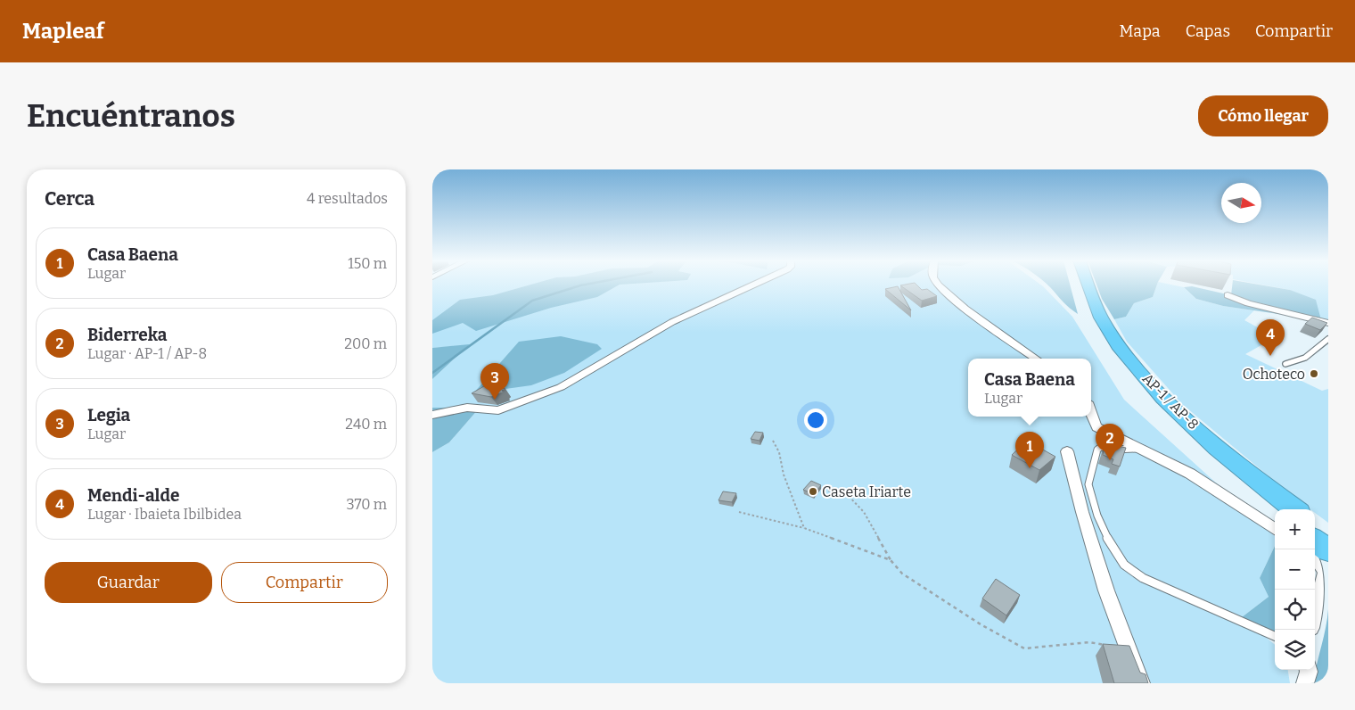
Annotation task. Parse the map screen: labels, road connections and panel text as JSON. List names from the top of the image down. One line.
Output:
{"streets":{"highway":["AP-1 / AP-8"]},"places":["Ochoteco","Caseta Iriarte"],"north":"right","page":{"header":"Mapleaf","nav":["Mapa","Capas","Compartir"],"buttons":["Cómo llegar",["Guardar","Compartir"]],"title":"Encuéntranos","heading":["Cerca","4 resultados"],"list":[{"mark":"1","name":"Casa Baena","note":"Lugar","value":"150 m"},{"mark":"2","name":"Biderreka","note":"Lugar · AP-1 / AP-8","value":"200 m"},{"mark":"3","name":"Legia","note":"Lugar","value":"240 m"},{"mark":"4","name":"Mendi-alde","note":"Lugar · Ibaieta Ibilbidea","value":"370 m"}],"pins":["4","3","2","1"],"popup":["Casa Baena","Lugar"],"map_buttons":["+","−"]}}
